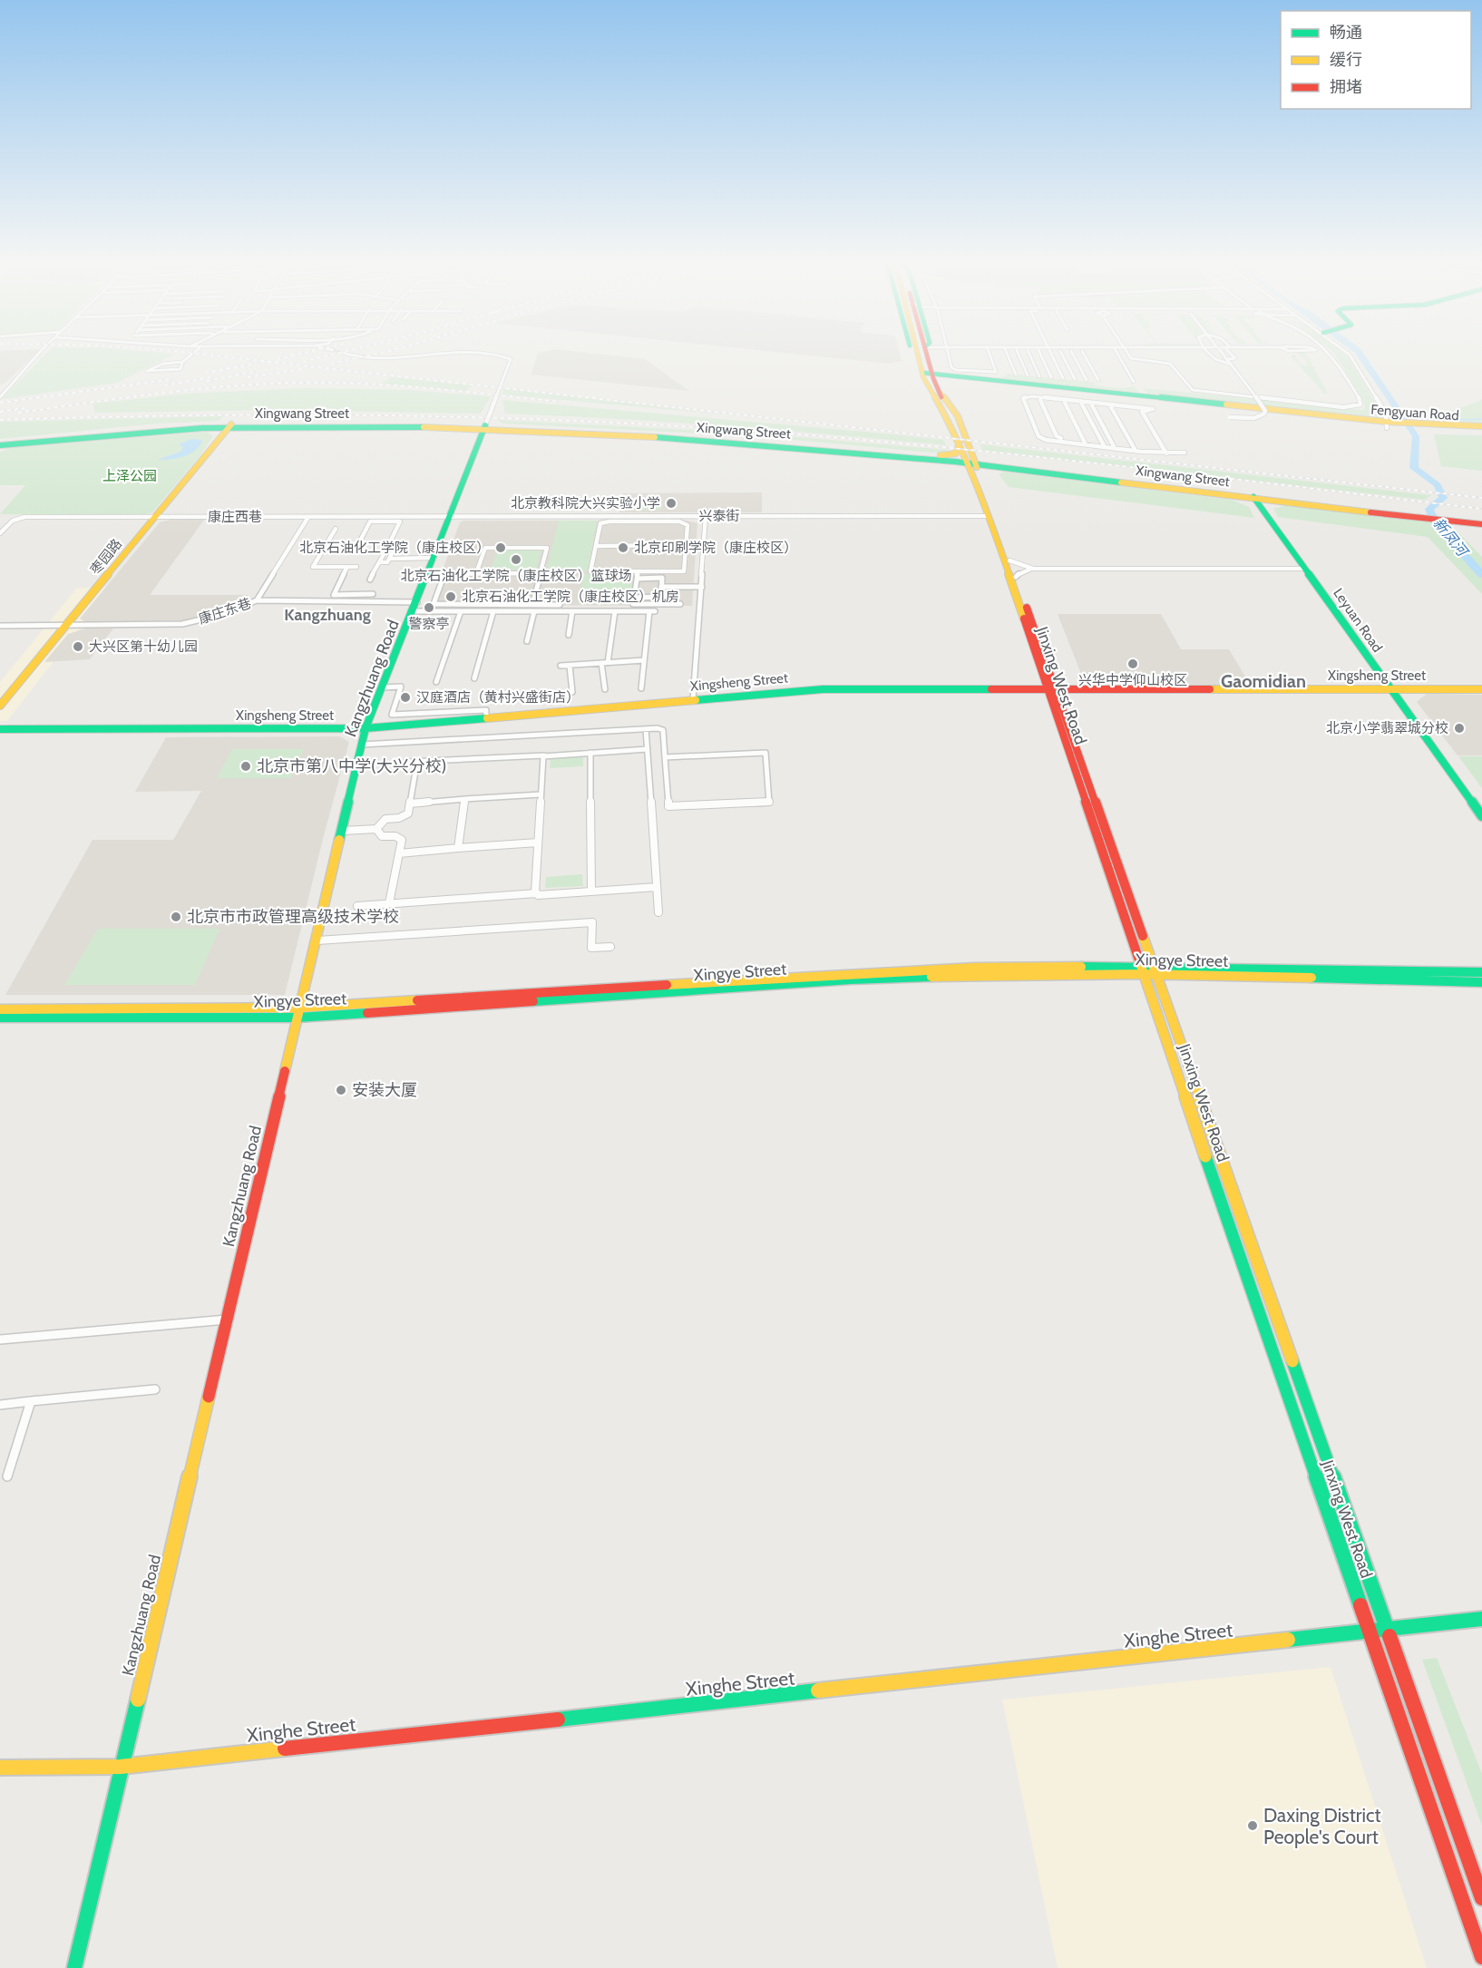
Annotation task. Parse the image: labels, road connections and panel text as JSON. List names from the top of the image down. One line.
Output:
{"streets":{"main road":["Fengyuan Road","Xingwang Street","枣园路","Leyuan Road","Xingsheng Street","Kangzhuang Road","Jinxing West Road","Xingye Street","Xinghe Street"],"street":["兴泰街","康庄西巷","康庄东巷"]},"crossings":[["Xingwang Street","枣园路"],["Xingwang Street","Leyuan Road"],["Xingwang Street","Kangzhuang Road"],["Xingwang Street","Jinxing West Road"],["兴泰街","康庄西巷"],["兴泰街","Kangzhuang Road"],["兴泰街","Jinxing West Road"],["康庄西巷","枣园路"],["康庄西巷","Kangzhuang Road"],["枣园路","康庄东巷"],["康庄东巷","Kangzhuang Road"],["Leyuan Road","Xingsheng Street"],["Xingsheng Street","Kangzhuang Road"],["Xingsheng Street","Jinxing West Road"],["Kangzhuang Road","Xingye Street"],["Kangzhuang Road","Xinghe Street"],["Jinxing West Road","Xingye Street"],["Jinxing West Road","Xinghe Street"]],"districts":["Kangzhuang","Gaomidian"],"water":["新凤河"],"parks":["上泽公园"],"places":["北京教科院大兴实验小学","北京石油化工学院（康庄校区）","北京印刷学院（康庄校区）","北京石油化工学院（康庄校区）篮球场","北京石油化工学院（康庄校区）机房","警察亭","大兴区第十幼儿园","兴华中学仰山校区","汉庭酒店（黄村兴盛街店）","北京小学翡翠城分校","北京市第八中学(大兴分校)","北京市市政管理高级技术学校","安装大厦","Daxing District People's Court"],"legend":["畅通","缓行","拥堵"]}
